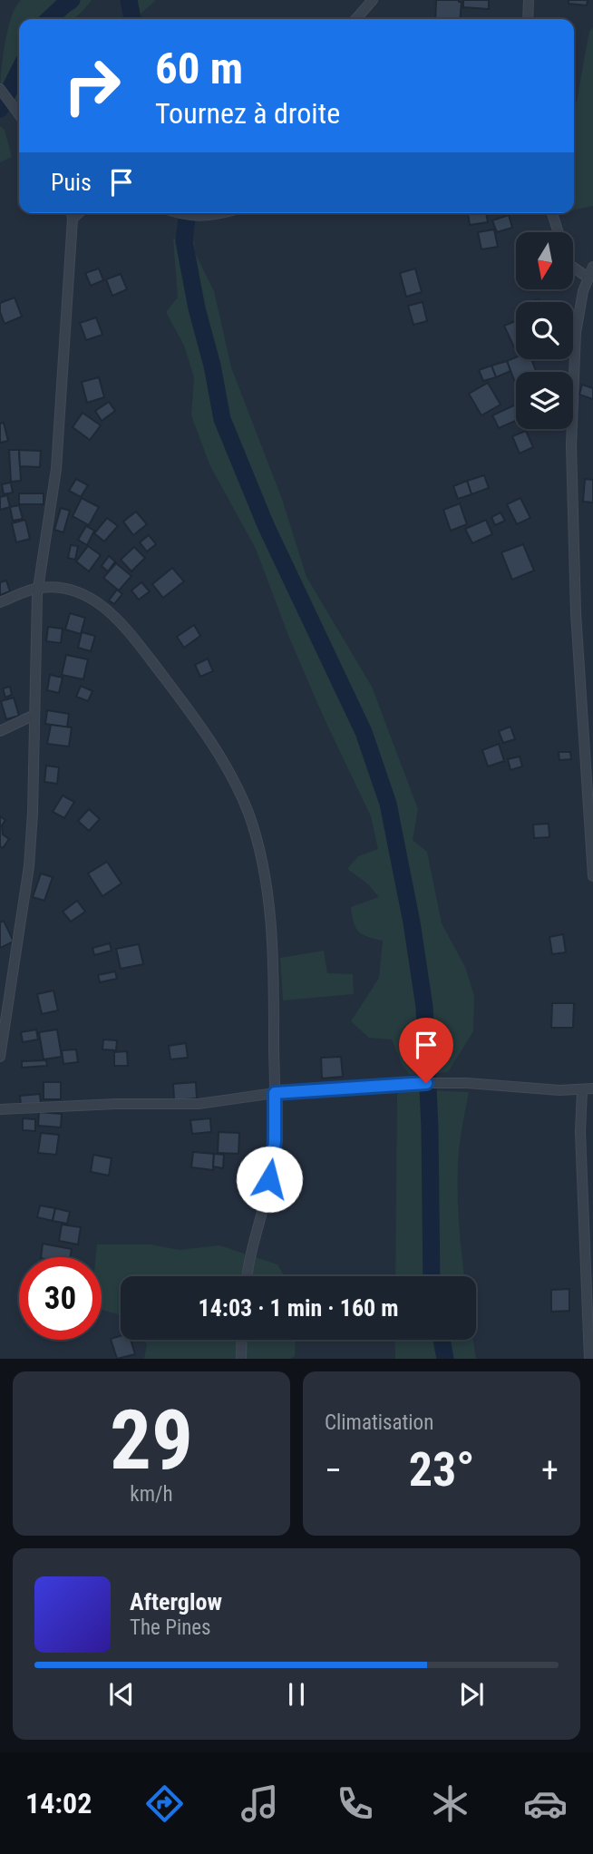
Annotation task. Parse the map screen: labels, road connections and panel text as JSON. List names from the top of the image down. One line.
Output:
{"north":"bottom","page":{"turn":["60 m","Tournez à droite"],"then":"Puis","limit":"30","trip":"14:03 · 1 min · 160 m","tile":[["29","km/h"],"Climatisation"],"heat":["−","23°","+"],"song":["Afterglow","The Pines"],"tabs":"14:02"}}
